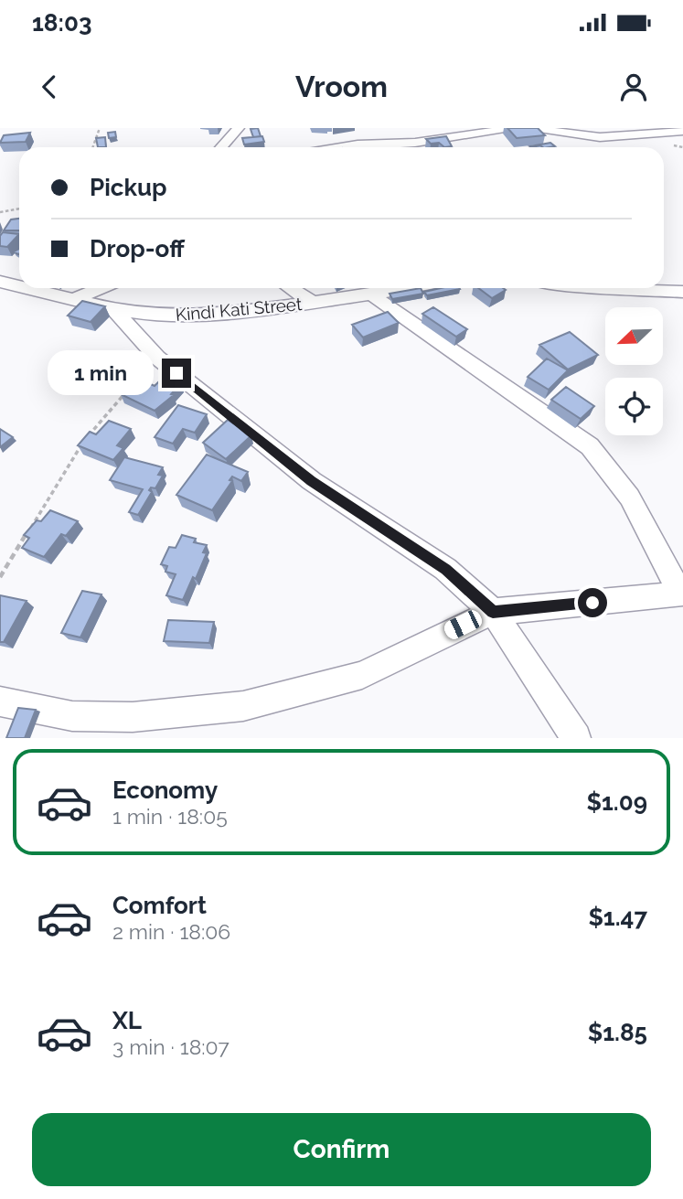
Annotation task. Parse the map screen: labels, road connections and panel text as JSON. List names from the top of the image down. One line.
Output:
{"streets":{"street":["Kindi Kati Street"]},"north":"bottom left","page":{"status":"18:03","header":"Vroom","banner":["Pickup","Drop-off"],"bubble":"1 min","list":[{"name":"Economy","note":"1 min · 18:05","value":"$1.09"},{"name":"Comfort","note":"2 min · 18:06","value":"$1.47"},{"name":"XL","note":"3 min · 18:07","value":"$1.85"}],"buttons":"Confirm"}}
